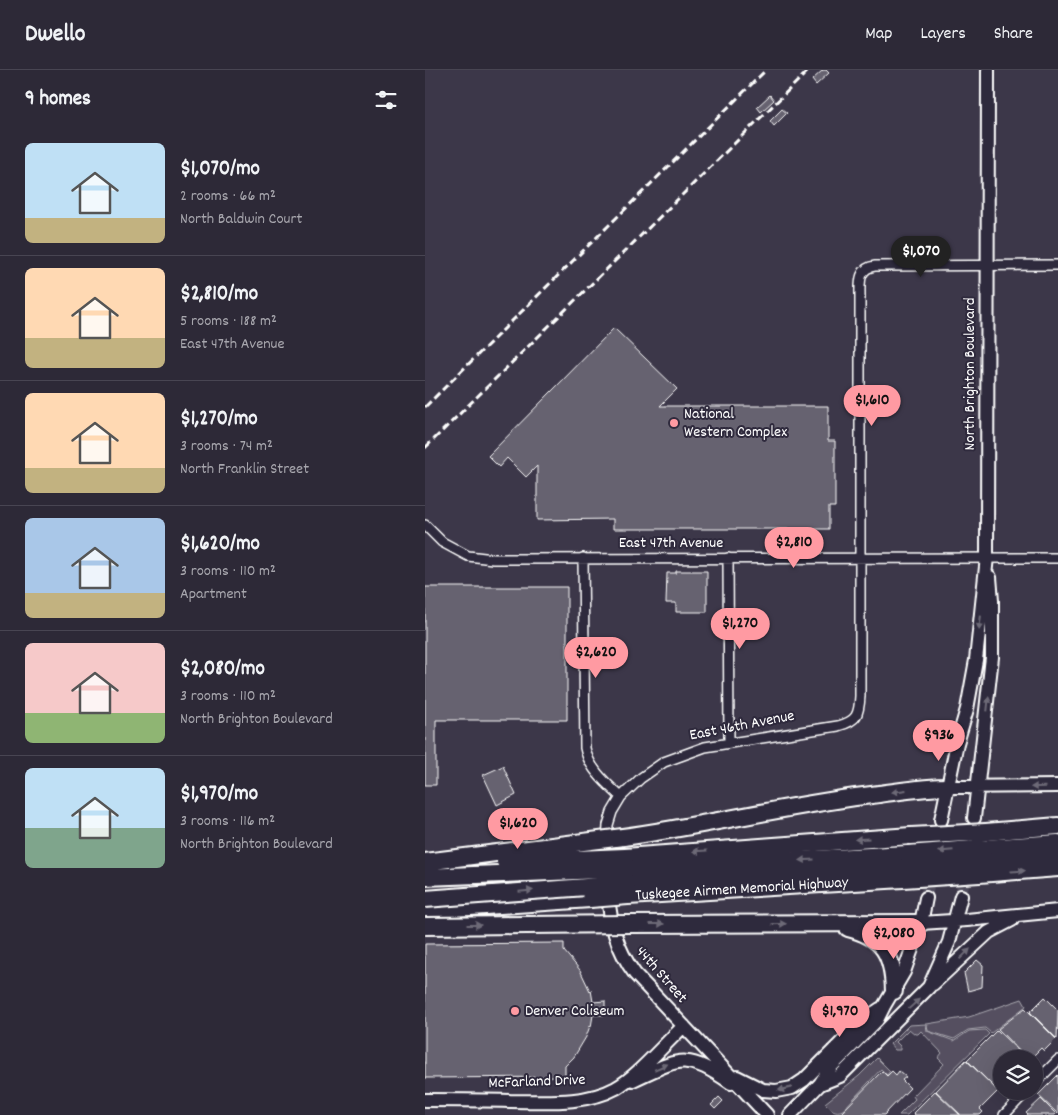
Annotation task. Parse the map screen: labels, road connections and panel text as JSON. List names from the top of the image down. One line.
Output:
{"streets":{"highway":["Tuskegee Airmen Memorial Highway"],"main road":["North Brighton Boulevard","44th Street","McFarland Drive"],"street":["East 47th Avenue","East 46th Avenue"]},"crossings":[["North Brighton Boulevard","East 47th Avenue"],["East 47th Avenue","East 46th Avenue"],["East 46th Avenue","44th Street"],["44th Street","McFarland Drive"]],"places":["National Western Complex","Denver Coliseum"],"page":{"header":"Dwello","nav":["Map","Layers","Share"],"heading":"9 homes","list":[{"name":"$1,070/mo","note":"2 rooms · 66 m² · North Baldwin Court"},{"name":"$2,810/mo","note":"5 rooms · 188 m² · East 47th Avenue"},{"name":"$1,270/mo","note":"3 rooms · 74 m² · North Franklin Street"},{"name":"$1,620/mo","note":"3 rooms · 110 m² · Apartment"},{"name":"$2,080/mo","note":"3 rooms · 110 m² · North Brighton Boulevard"},{"name":"$1,970/mo","note":"3 rooms · 116 m² · North Brighton Boulevard"}],"price":["$1,070","$1,610","$2,810","$1,270","$2,620","$936","$1,620","$2,080","$1,970"]}}
